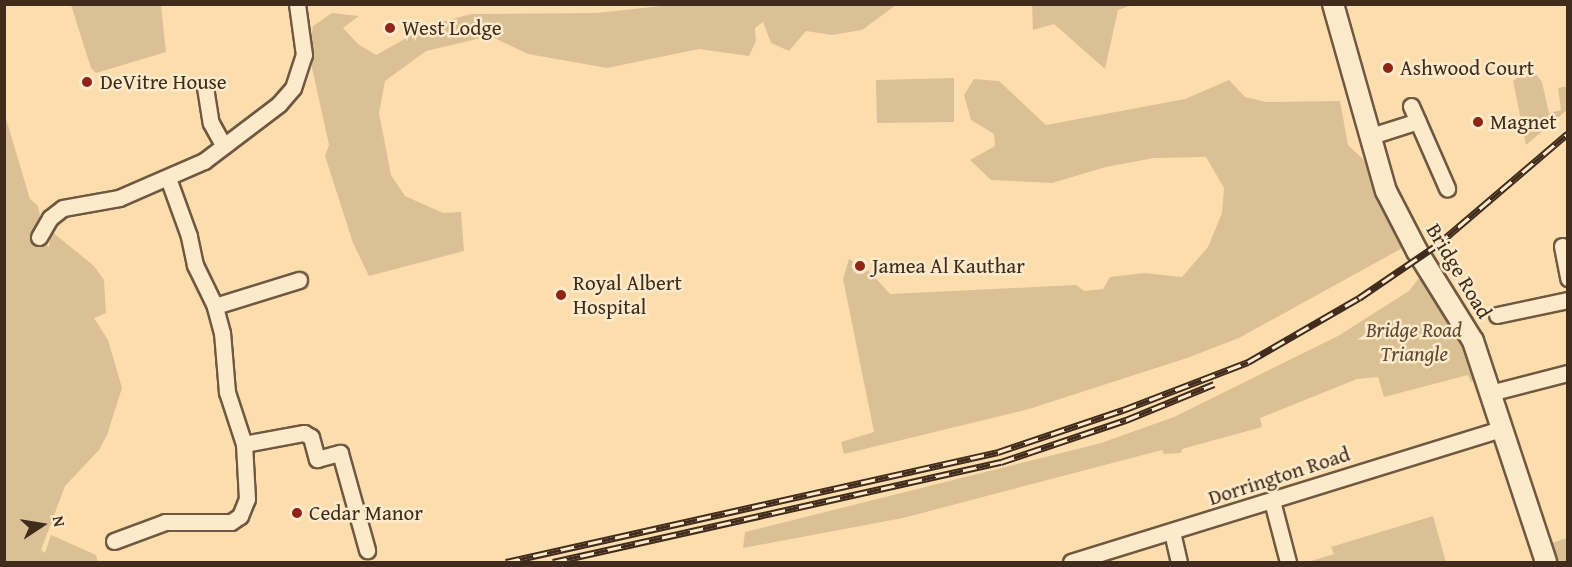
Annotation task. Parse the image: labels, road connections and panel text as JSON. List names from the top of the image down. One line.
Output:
{"streets":{"street":["Bridge Road","Dorrington Road"]},"crossings":[["Bridge Road","Dorrington Road"]],"parks":["Bridge Road Triangle"],"places":["West Lodge","Ashwood Court","DeVitre House","Magnet","Jamea Al Kauthar","Royal Albert Hospital","Cedar Manor"],"north":"right"}
